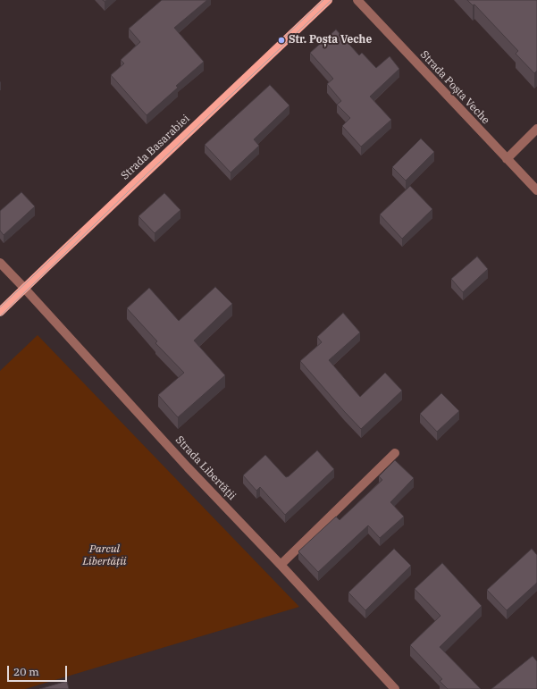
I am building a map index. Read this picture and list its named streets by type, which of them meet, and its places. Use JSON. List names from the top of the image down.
{
  "streets": {
    "main road": ["Strada Basarabiei"],
    "street": ["Strada Poșta Veche", "Strada Libertății"]
  },
  "crossings": [
    ["Strada Basarabiei", "Strada Libertății"]
  ],
  "parks": ["Parcul Libertății"],
  "places": ["Str. Poșta Veche"],
  "scale_bar": "20 m"
}
